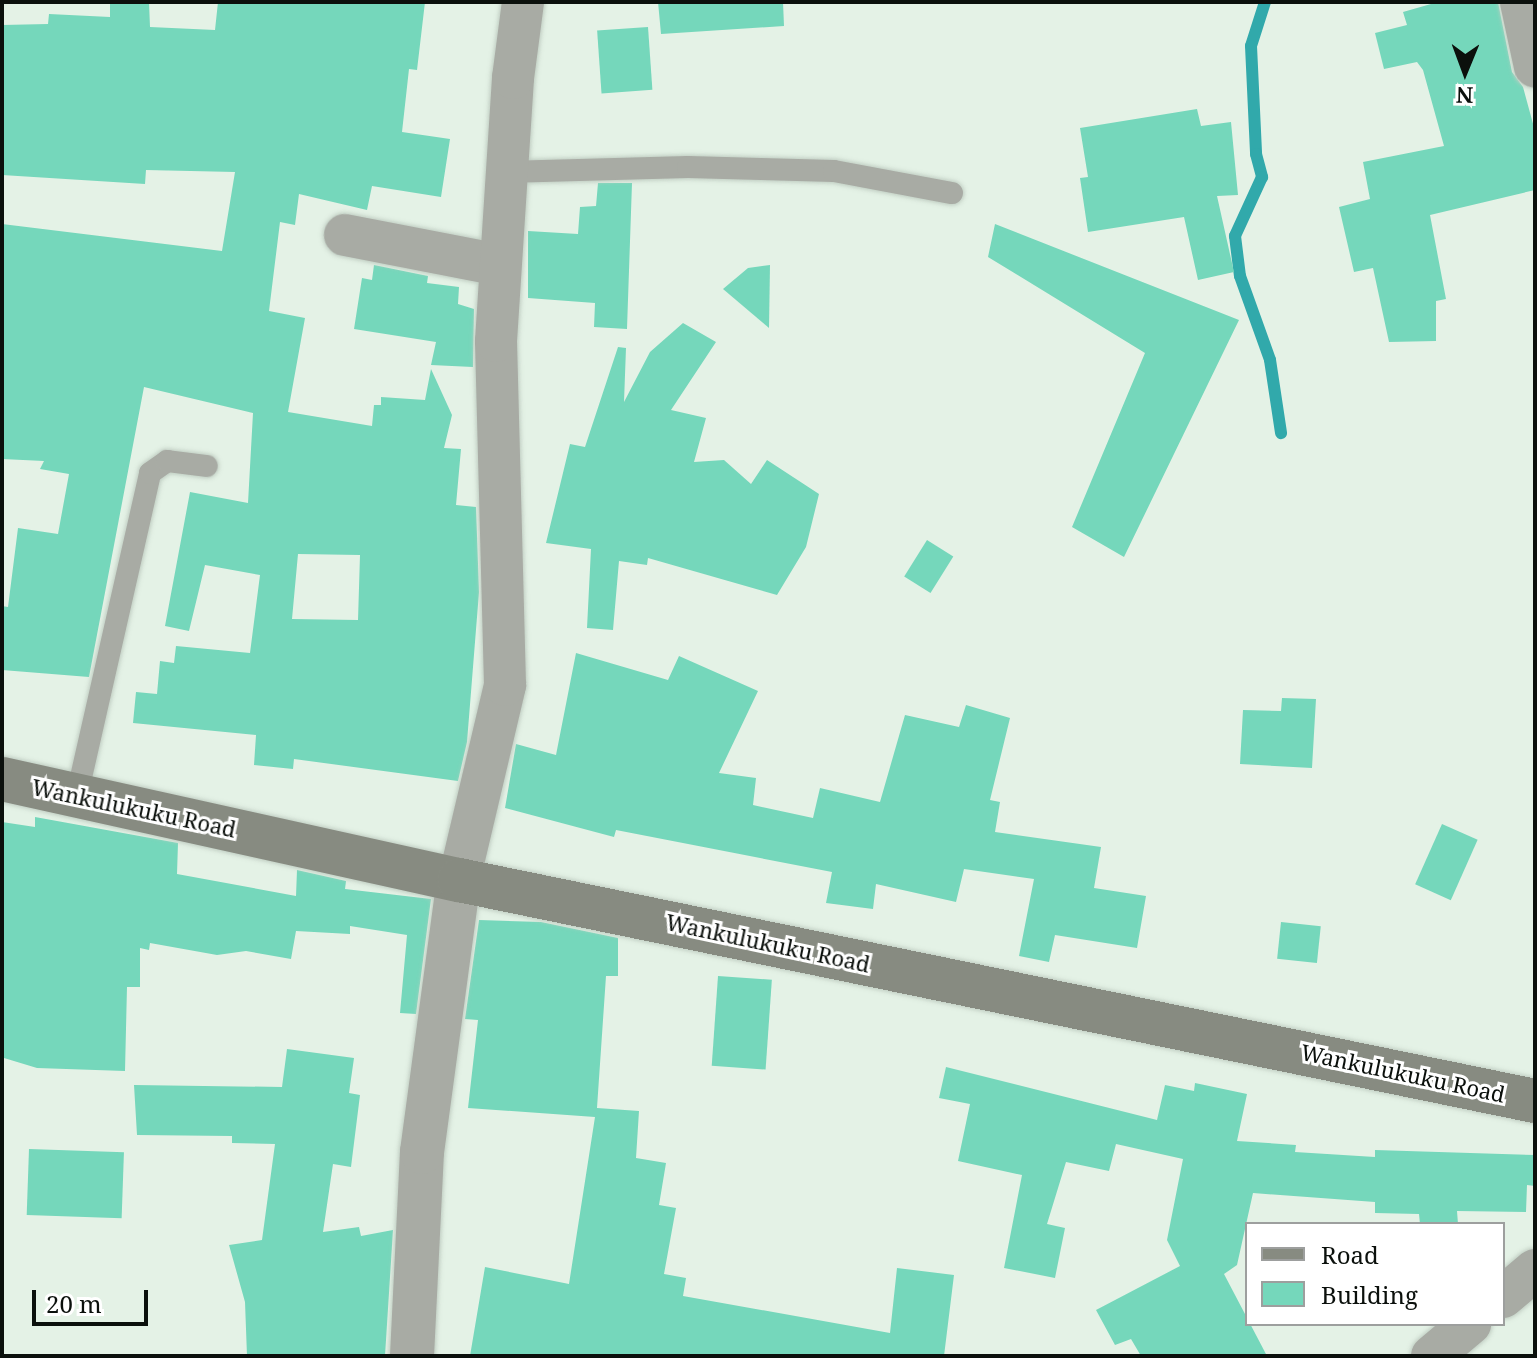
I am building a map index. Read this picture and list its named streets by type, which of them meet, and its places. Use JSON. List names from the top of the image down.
{
  "streets": {
    "main road": ["Wankulukuku Road"]
  },
  "legend": ["Road", "Building"],
  "scale_bar": "20 m",
  "north": "bottom"
}
